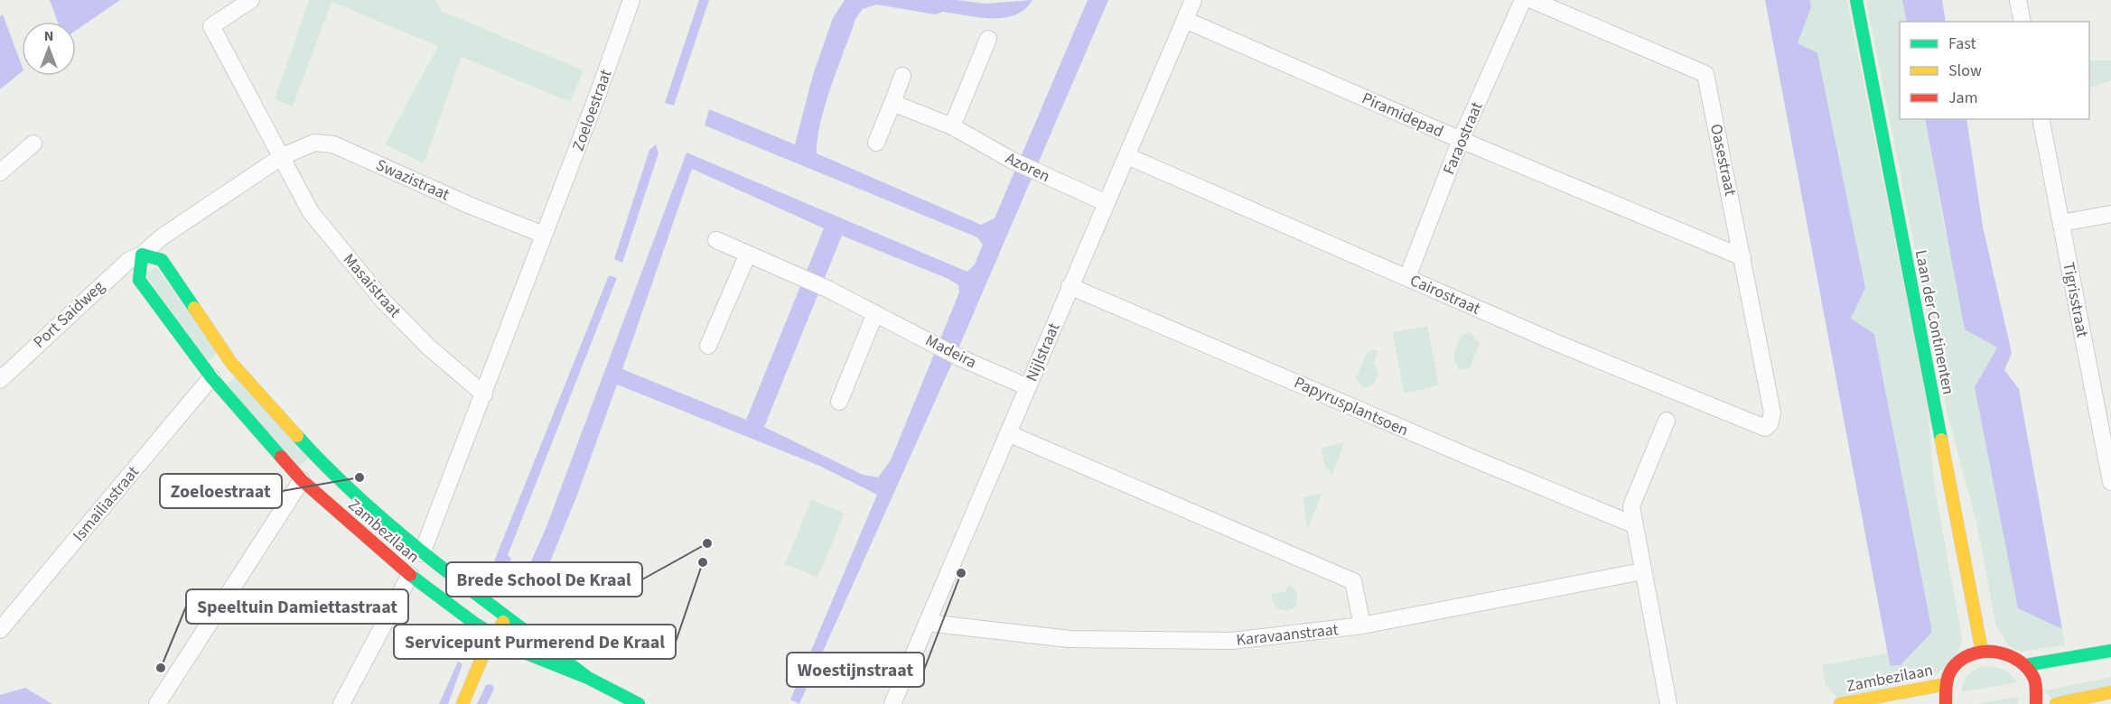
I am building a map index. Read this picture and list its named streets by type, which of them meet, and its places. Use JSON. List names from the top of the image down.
{
  "streets": {
    "street": [
      "Zoeloestraat",
      "Piramidepad",
      "Faraostraat",
      "Oasestraat",
      "Azoren",
      "Swazistraat",
      "Masaistraat",
      "Cairostraat",
      "Tigrisstraat",
      "Port Saidweg",
      "Laan der Continenten",
      "Madeira",
      "Nijlstraat",
      "Papyrusplantsoen",
      "Ismailiastraat",
      "Zambezilaan",
      "Karavaanstraat"
    ]
  },
  "crossings": [
    ["Zoeloestraat", "Swazistraat"],
    ["Zoeloestraat", "Masaistraat"],
    ["Zoeloestraat", "Zambezilaan"],
    ["Piramidepad", "Faraostraat"],
    ["Piramidepad", "Oasestraat"],
    ["Piramidepad", "Nijlstraat"],
    ["Faraostraat", "Cairostraat"],
    ["Oasestraat", "Cairostraat"],
    ["Azoren", "Nijlstraat"],
    ["Swazistraat", "Masaistraat"],
    ["Cairostraat", "Nijlstraat"],
    ["Port Saidweg", "Zambezilaan"],
    ["Madeira", "Nijlstraat"],
    ["Nijlstraat", "Papyrusplantsoen"],
    ["Nijlstraat", "Karavaanstraat"],
    ["Ismailiastraat", "Zambezilaan"]
  ],
  "places": [
    "Zoeloestraat",
    "Brede School De Kraal",
    "Servicepunt Purmerend De Kraal",
    "Woestijnstraat",
    "Speeltuin Damiettastraat"
  ],
  "legend": ["Fast", "Slow", "Jam"],
  "north": "top"
}
